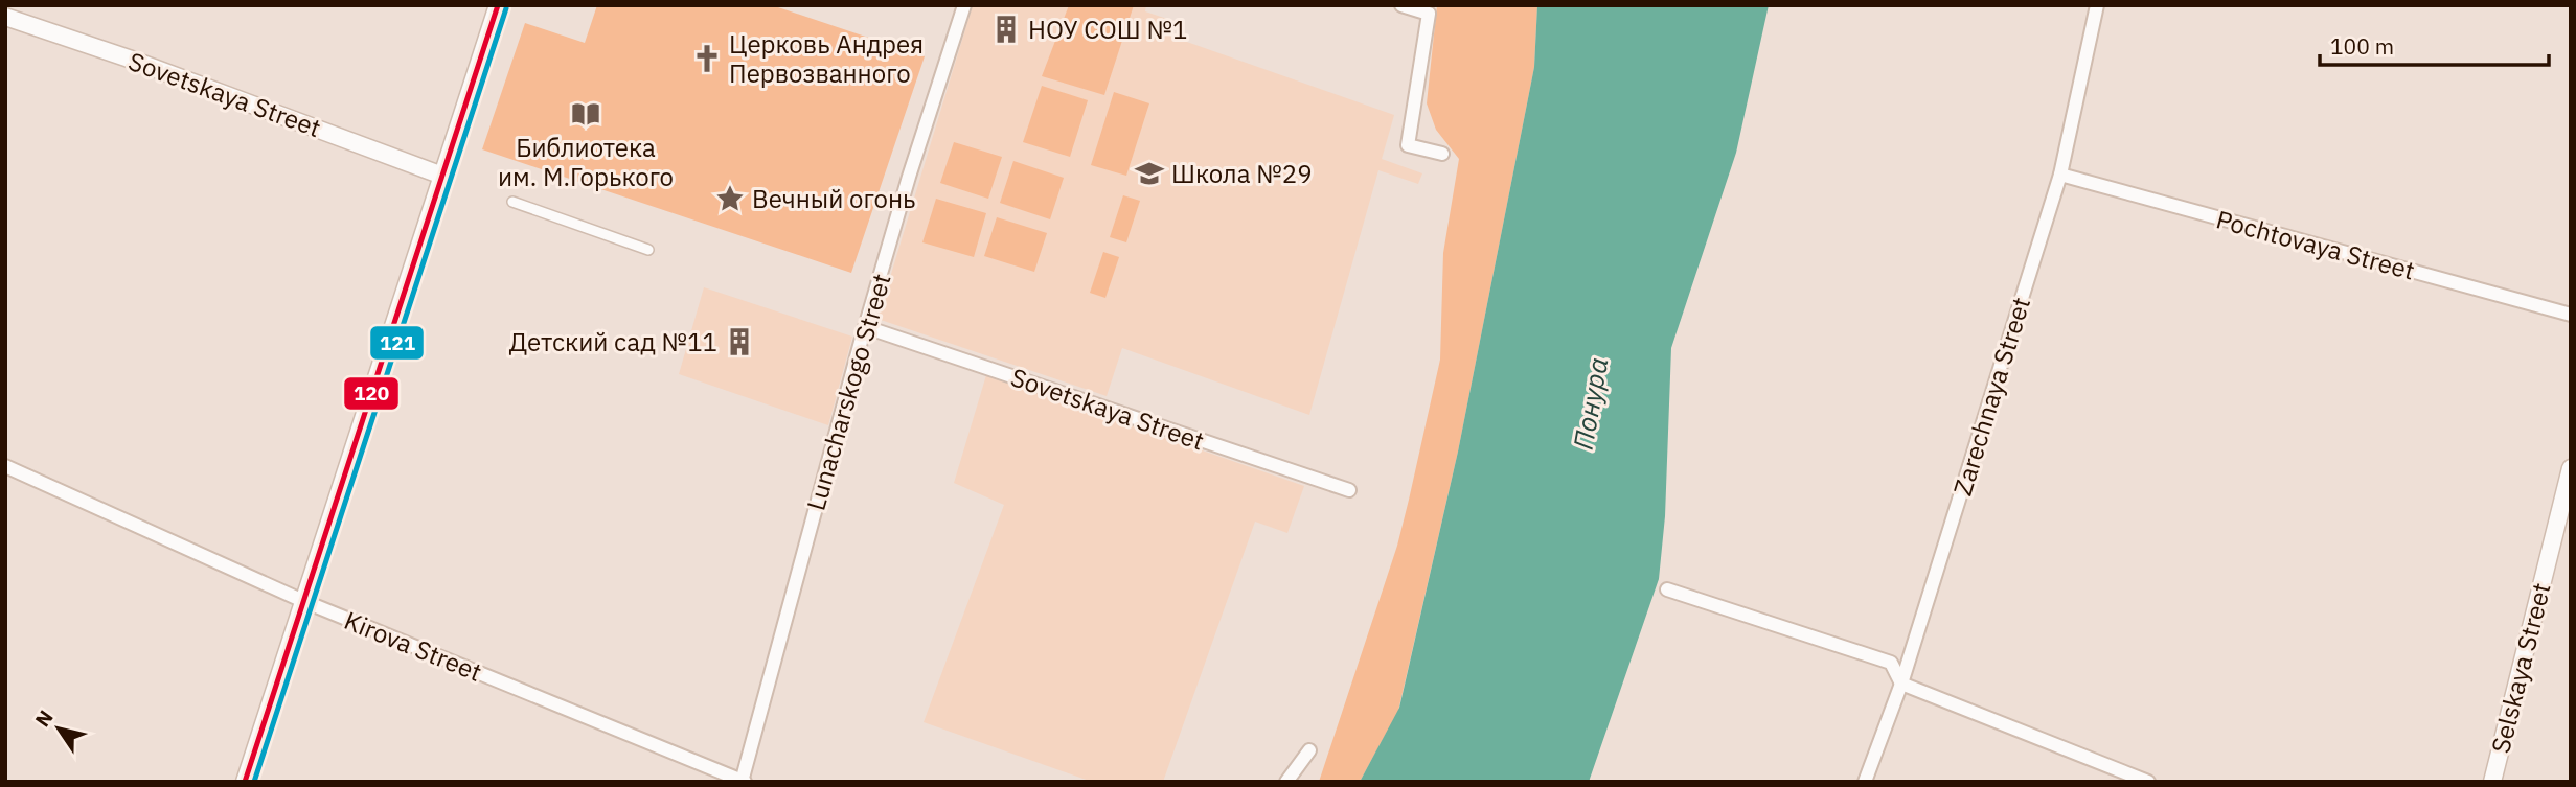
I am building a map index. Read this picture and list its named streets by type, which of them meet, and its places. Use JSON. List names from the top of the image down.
{
  "streets": {
    "street": [
      "Sovetskaya Street",
      "Pochtovaya Street",
      "Lunacharskogo Street",
      "Zarechnaya Street",
      "Kirova Street",
      "Selskaya Street"
    ]
  },
  "crossings": [
    ["Sovetskaya Street", "Lunacharskogo Street"],
    ["Pochtovaya Street", "Zarechnaya Street"],
    ["Lunacharskogo Street", "Kirova Street"]
  ],
  "water": ["Понура"],
  "places": {
    "building": ["НОУ СОШ №1", "Детский сад №11"],
    "church": ["Церковь Андрея Первозванного"],
    "library": ["Библиотека им. М.Горького"],
    "school or university": ["Школа №29"],
    "place": ["Вечный огонь"]
  },
  "lines": ["transit line 120", "transit line 121"],
  "scale_bar": "100 m",
  "north": "top left"
}
